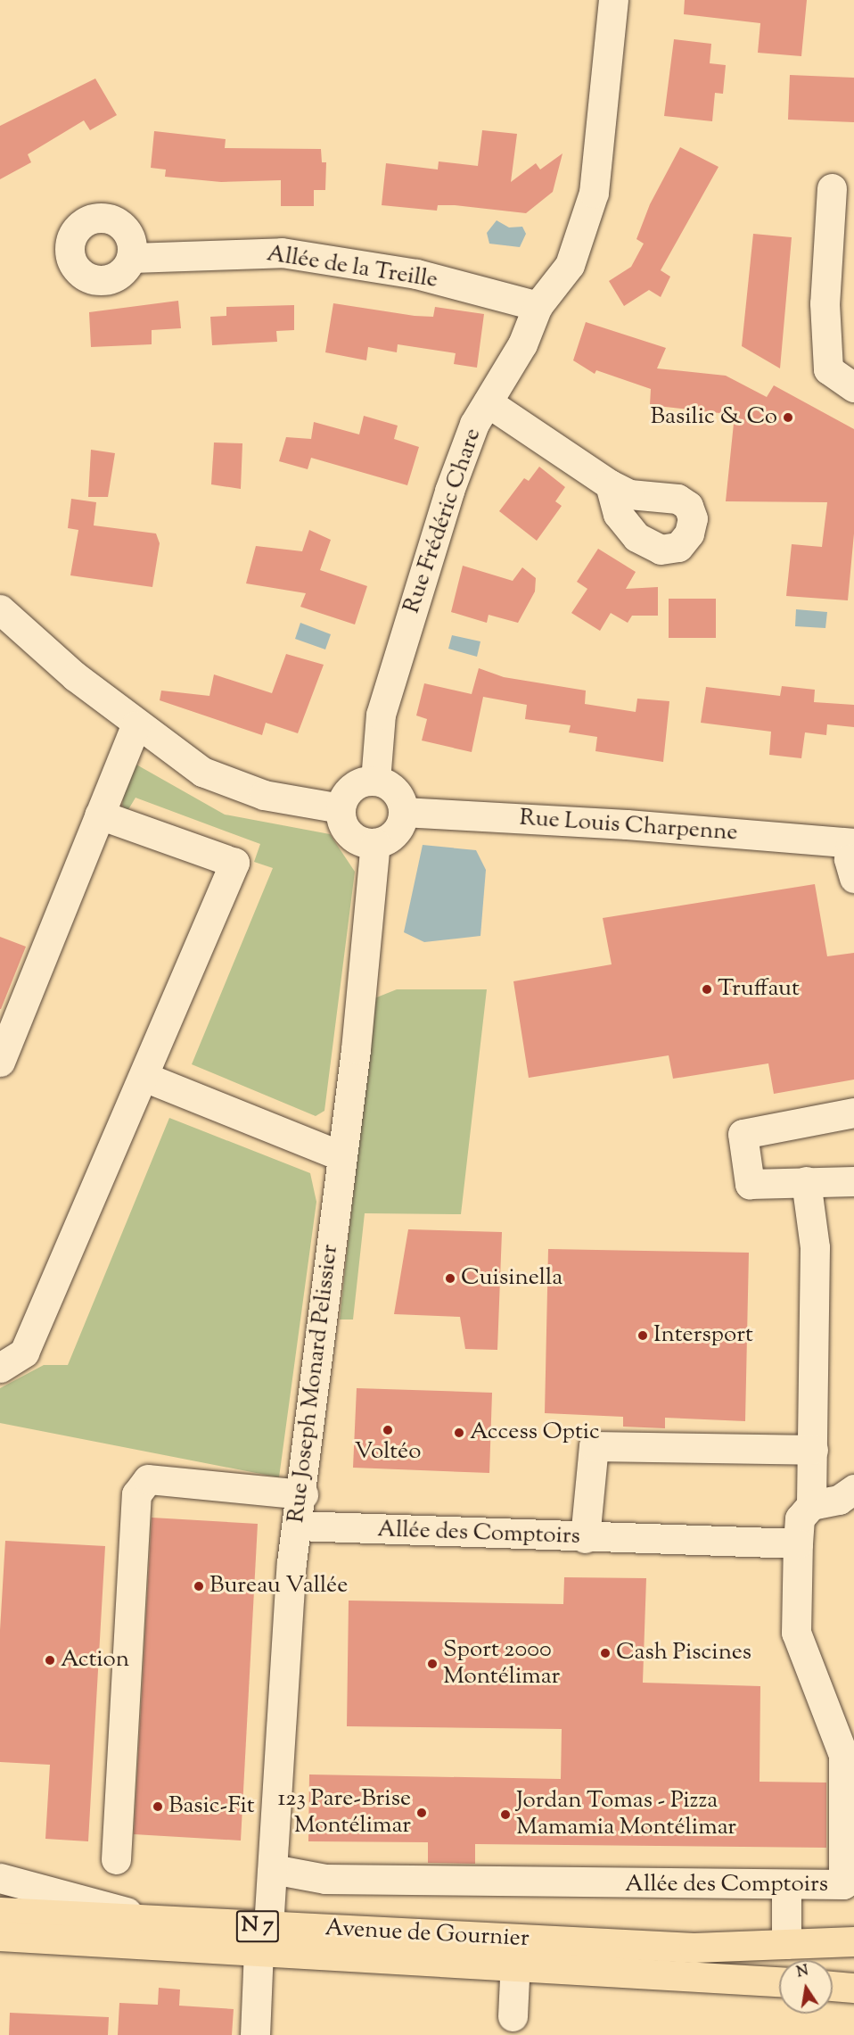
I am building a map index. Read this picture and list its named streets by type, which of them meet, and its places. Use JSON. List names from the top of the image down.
{
  "streets": {
    "main road": ["N 7", "Avenue de Gournier"],
    "street": [
      "Allée de la Treille",
      "Rue Frédéric Chare",
      "Rue Louis Charpenne",
      "Rue Joseph Monard Pelissier",
      "Allée des Comptoirs"
    ]
  },
  "crossings": [
    ["Allée de la Treille", "Rue Frédéric Chare"],
    ["Rue Frédéric Chare", "Rue Louis Charpenne"],
    ["Rue Frédéric Chare", "Rue Joseph Monard Pelissier"],
    ["Rue Louis Charpenne", "Rue Joseph Monard Pelissier"],
    ["Rue Joseph Monard Pelissier", "Allée des Comptoirs"],
    ["Rue Joseph Monard Pelissier", "Avenue de Gournier"]
  ],
  "places": [
    "Basilic & Co",
    "Truffaut",
    "Cuisinella",
    "Intersport",
    "Voltéo",
    "Access Optic",
    "Bureau Vallée",
    "Cash Piscines",
    "Action",
    "Sport 2000 Montélimar",
    "Basic-Fit",
    "123 Pare-Brise Montélimar",
    "Jordan Tomas - Pizza Mamamia Montélimar"
  ],
  "north": "top"
}
